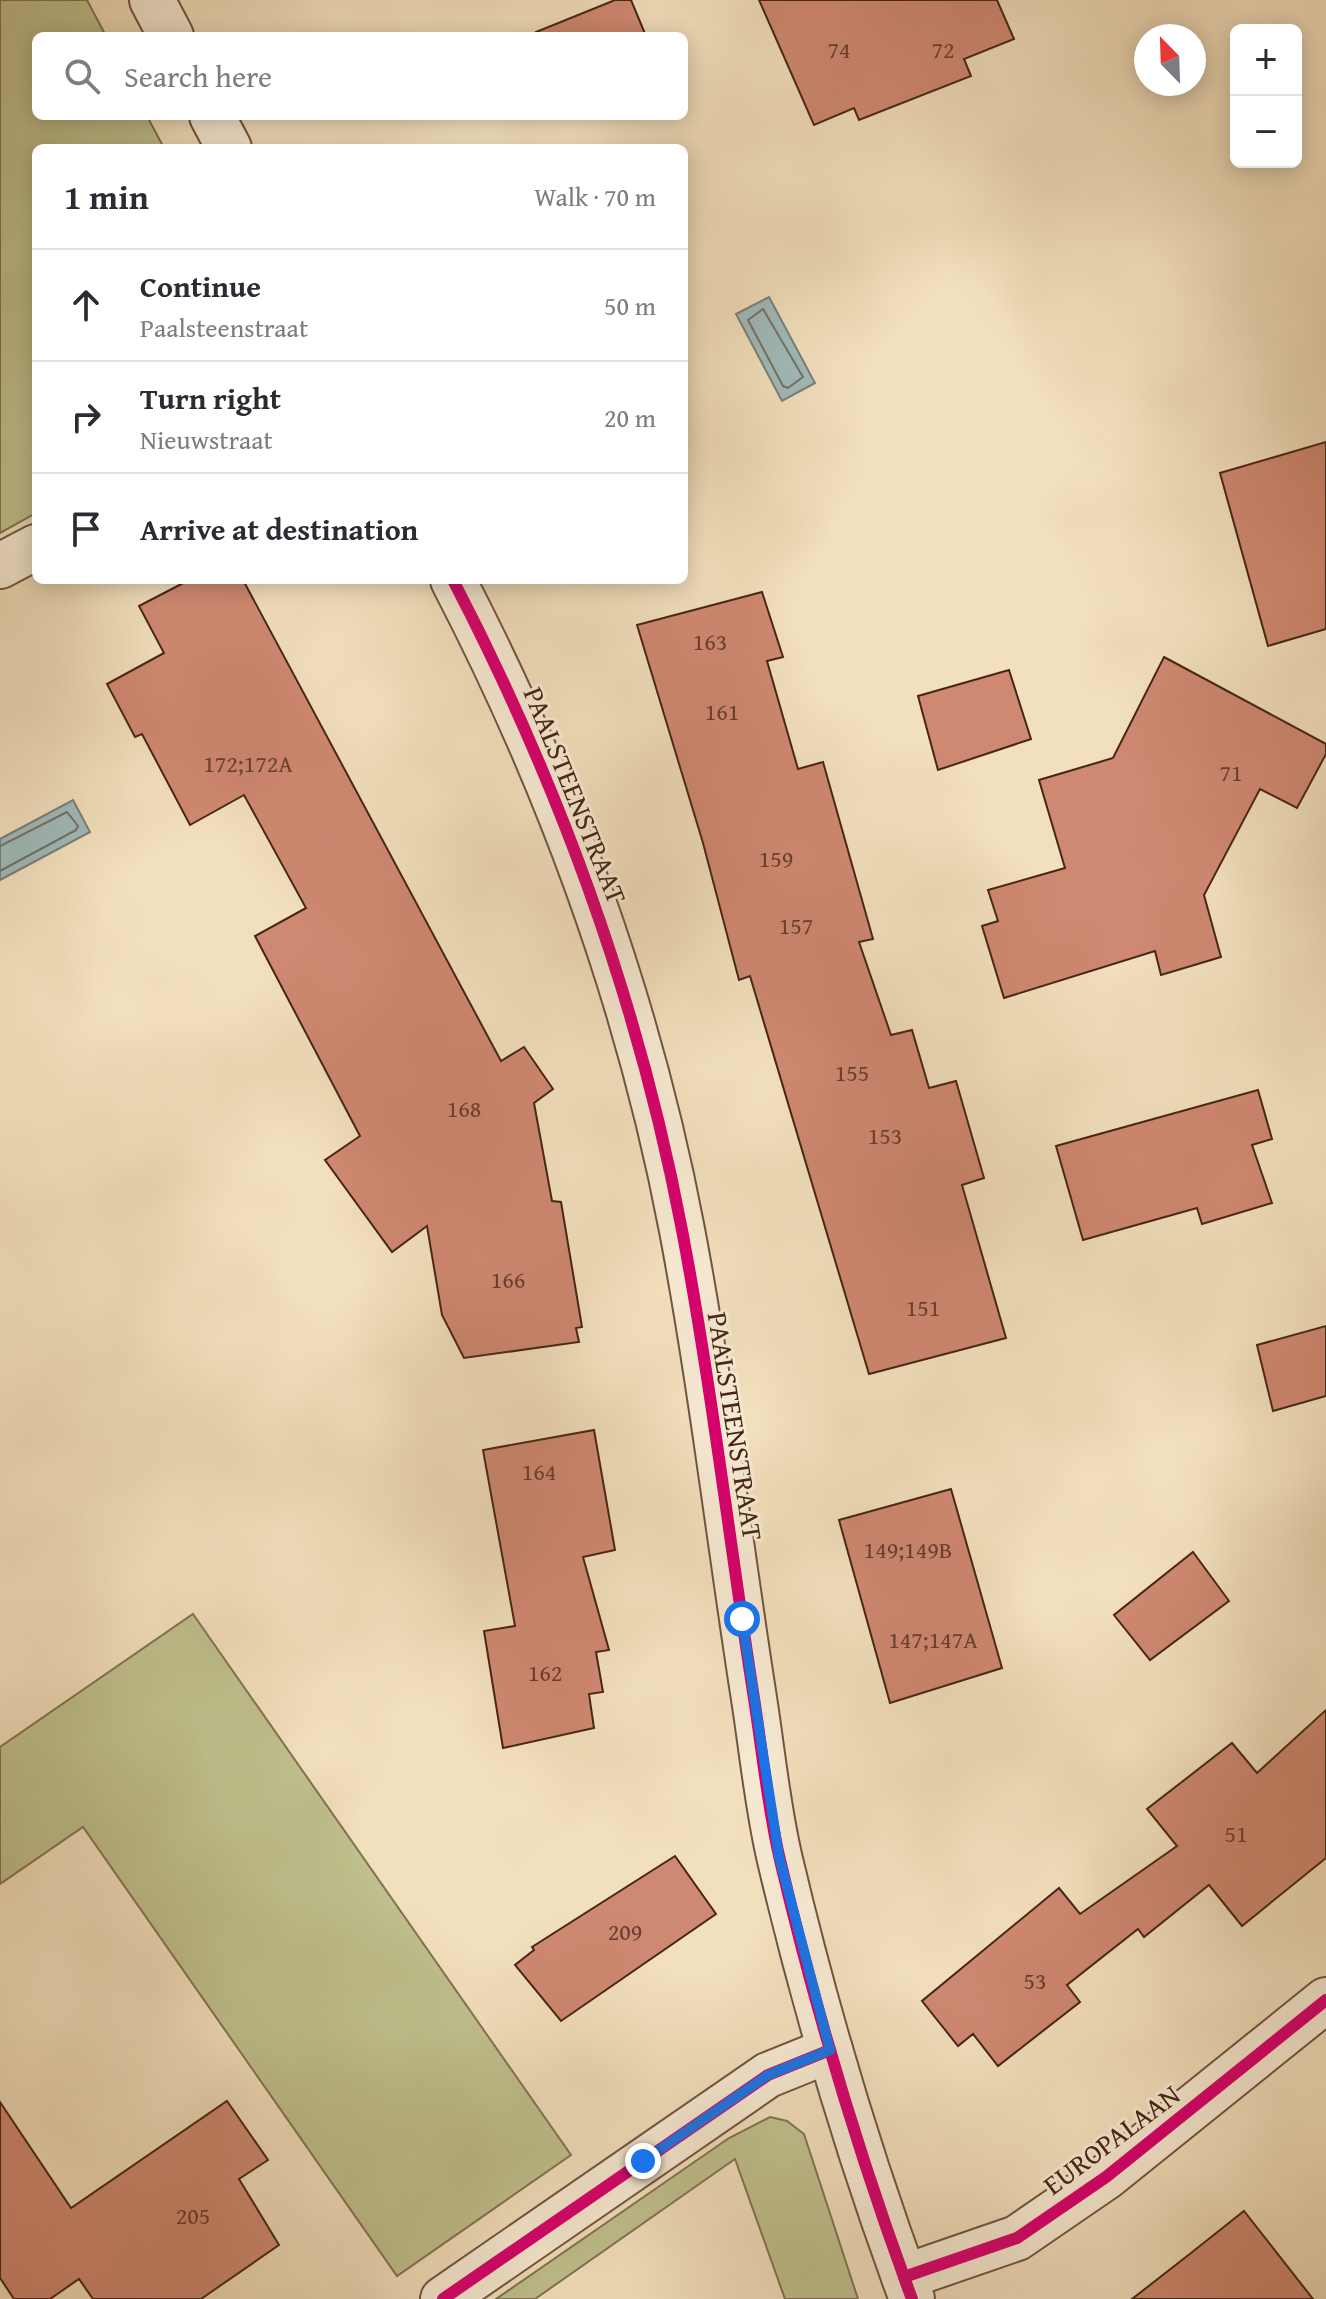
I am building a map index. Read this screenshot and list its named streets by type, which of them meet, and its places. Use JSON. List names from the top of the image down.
{
  "streets": {
    "street": ["PAALSTEENSTRAAT", "EUROPALAAN"]
  },
  "crossings": [
    ["PAALSTEENSTRAAT", "EUROPALAAN"]
  ],
  "house_numbers": [
    "74",
    "72",
    "163",
    "161",
    "172;172A",
    "71",
    "159",
    "157",
    "155",
    "168",
    "153",
    "166",
    "151",
    "164",
    "149;149B",
    "147;147A",
    "162",
    "51",
    "209",
    "53",
    "205"
  ],
  "north": "top left",
  "page": {
    "map_buttons": ["+", "−"],
    "search": "Search here",
    "heading": ["1 min", "Walk · 70 m"],
    "list": [
      ["Continue", "Paalsteenstraat", "50 m"],
      ["Turn right", "Nieuwstraat", "20 m"],
      "Arrive at destination"
    ]
  }
}
